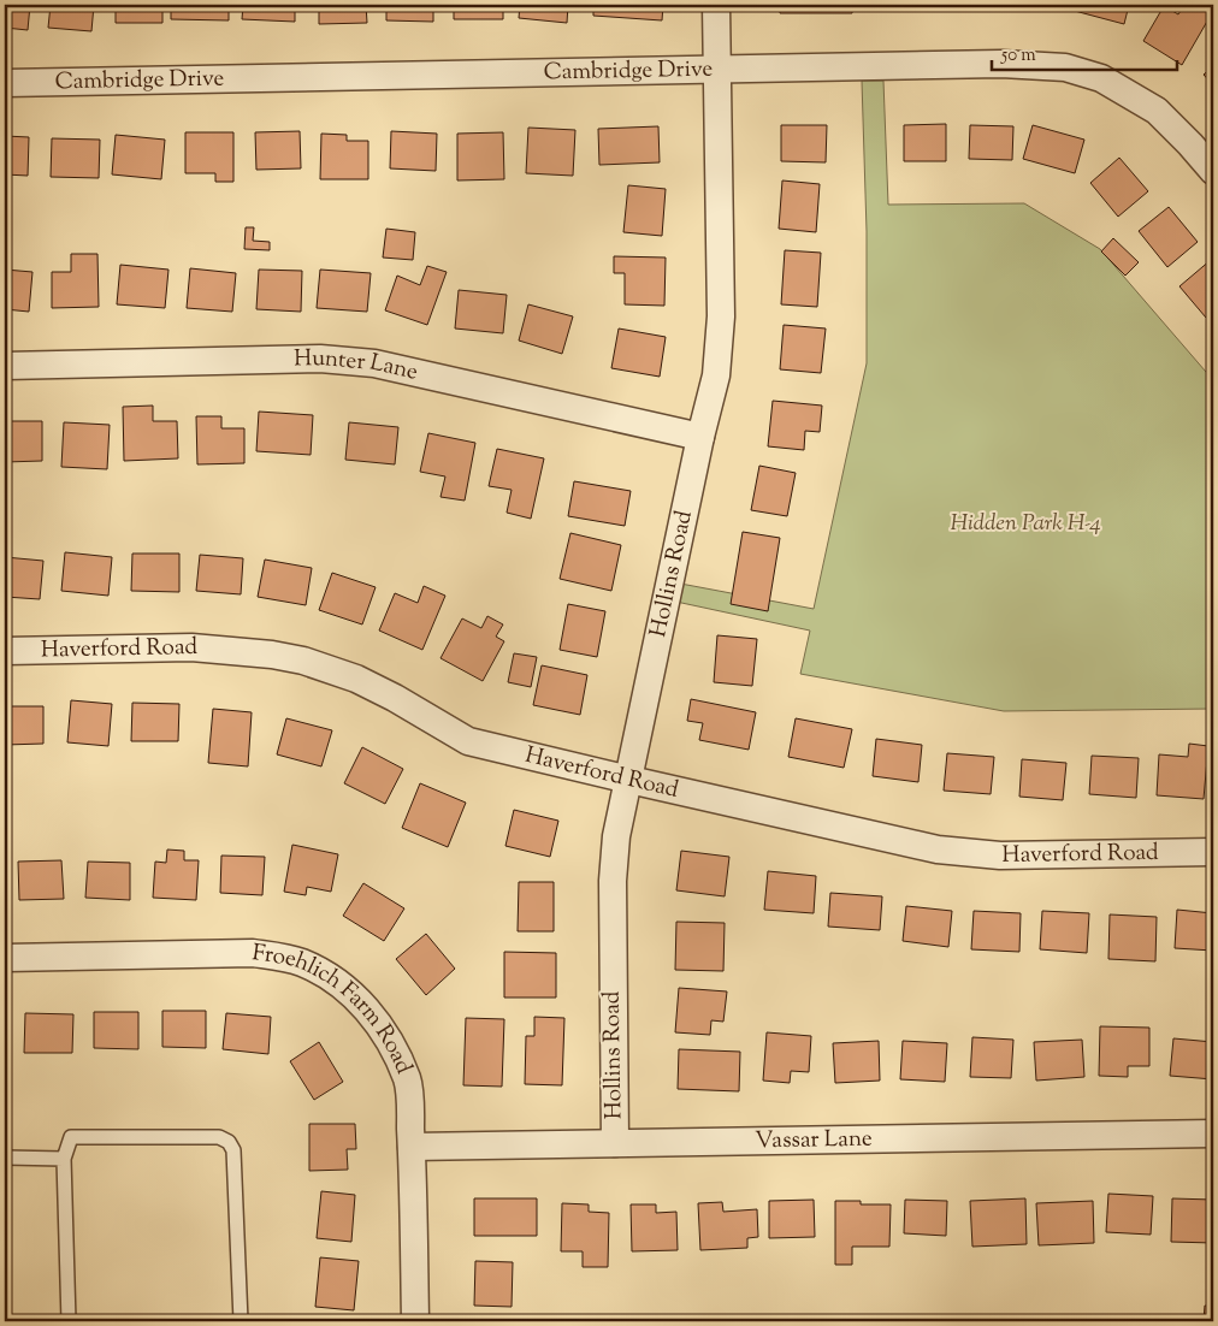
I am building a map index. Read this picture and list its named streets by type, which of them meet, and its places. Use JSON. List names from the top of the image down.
{
  "streets": {
    "street": [
      "Cambridge Drive",
      "Hunter Lane",
      "Hollins Road",
      "Haverford Road",
      "Froehlich Farm Road",
      "Vassar Lane"
    ]
  },
  "crossings": [
    ["Cambridge Drive", "Hollins Road"],
    ["Hunter Lane", "Hollins Road"],
    ["Hollins Road", "Haverford Road"],
    ["Hollins Road", "Vassar Lane"],
    ["Froehlich Farm Road", "Vassar Lane"]
  ],
  "parks": ["Hidden Park H-4"],
  "scale_bar": "50 m"
}
